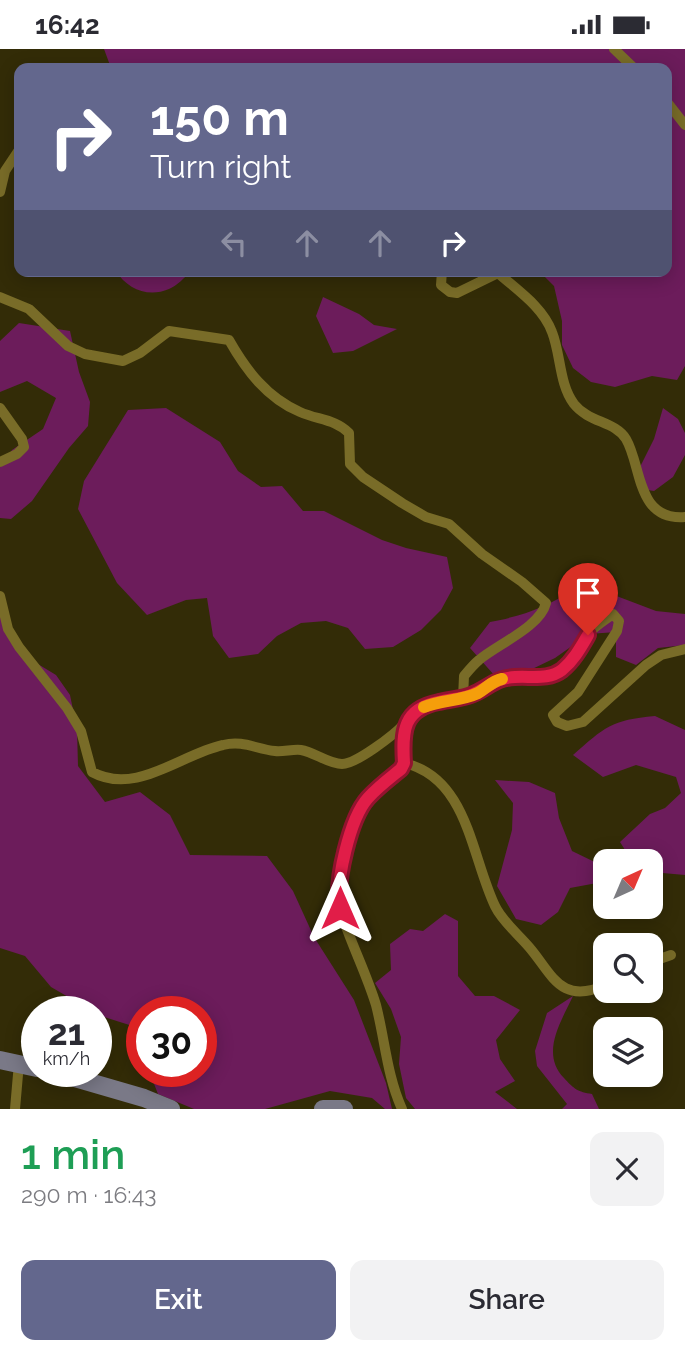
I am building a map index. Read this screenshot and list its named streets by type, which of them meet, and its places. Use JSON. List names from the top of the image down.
{
  "north": "top right",
  "page": {
    "status": "16:42",
    "turn": ["150 m", "Turn right"],
    "speed": "21 km/h",
    "limit": "30",
    "heading": ["1 min", "290 m · 16:43"],
    "buttons": ["Exit", "Share"]
  }
}
